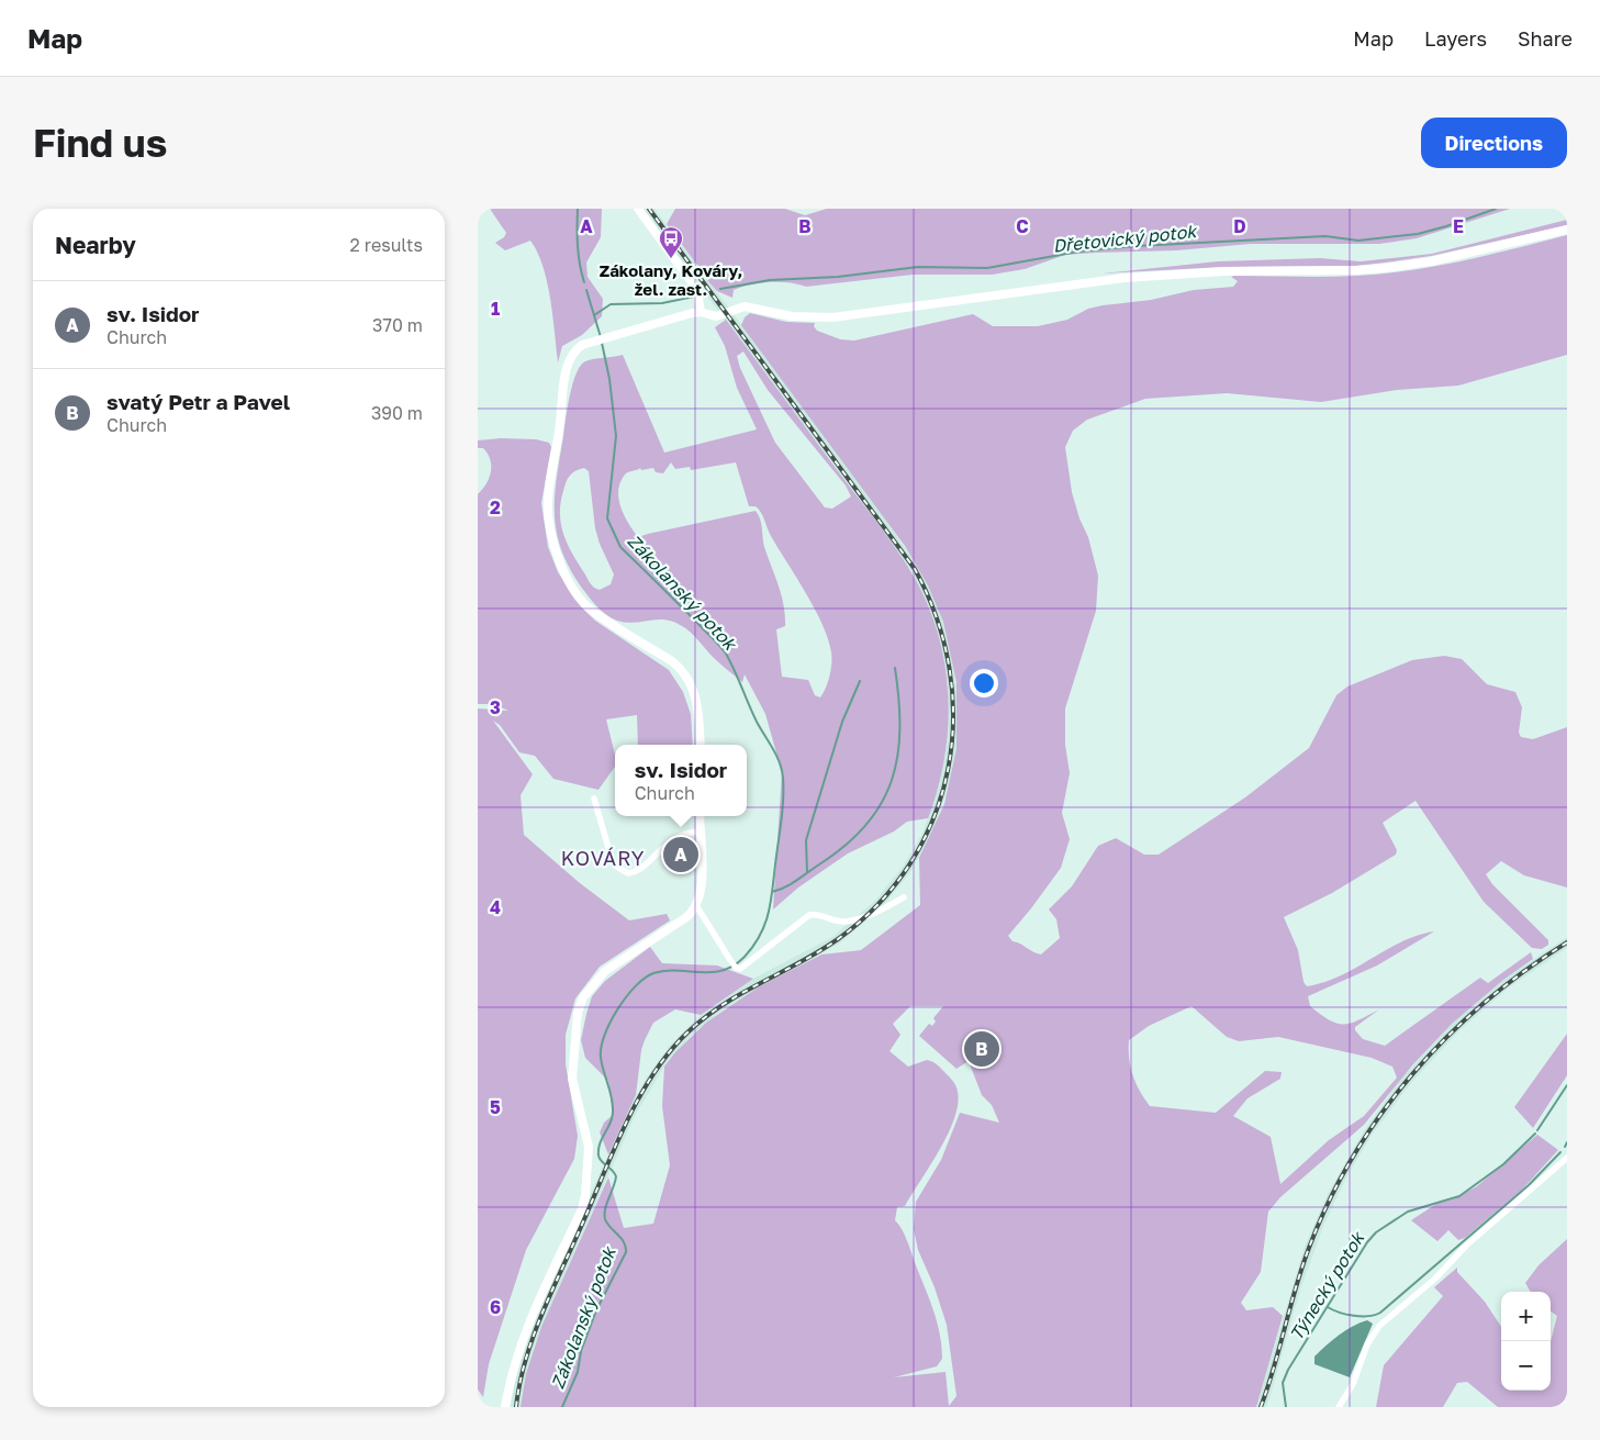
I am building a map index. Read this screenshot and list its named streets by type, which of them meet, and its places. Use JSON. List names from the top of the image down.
{
  "districts": ["KOVÁRY"],
  "water": ["Dřetovický potok", "Zákolanský potok", "Týnecký potok"],
  "places": {
    "bus stop": ["Zákolany, Kováry, žel. zast."]
  },
  "page": {
    "header": "Map",
    "nav": ["Map", "Layers", "Share"],
    "buttons": "Directions",
    "title": "Find us",
    "heading": ["Nearby", "2 results"],
    "list": [
      {
        "mark": "A",
        "name": "sv. Isidor",
        "note": "Church",
        "value": "370 m"
      },
      {
        "mark": "B",
        "name": "svatý Petr a Pavel",
        "note": "Church",
        "value": "390 m"
      }
    ],
    "popup": ["sv. Isidor", "Church"],
    "pins": ["A", "B"],
    "map_buttons": ["+", "−"]
  },
  "grid": {
    "columns": [
      "A",
      "B",
      "C",
      "D",
      "E"
    ],
    "rows": [
      "1",
      "2",
      "3",
      "4",
      "5",
      "6"
    ]
  }
}
